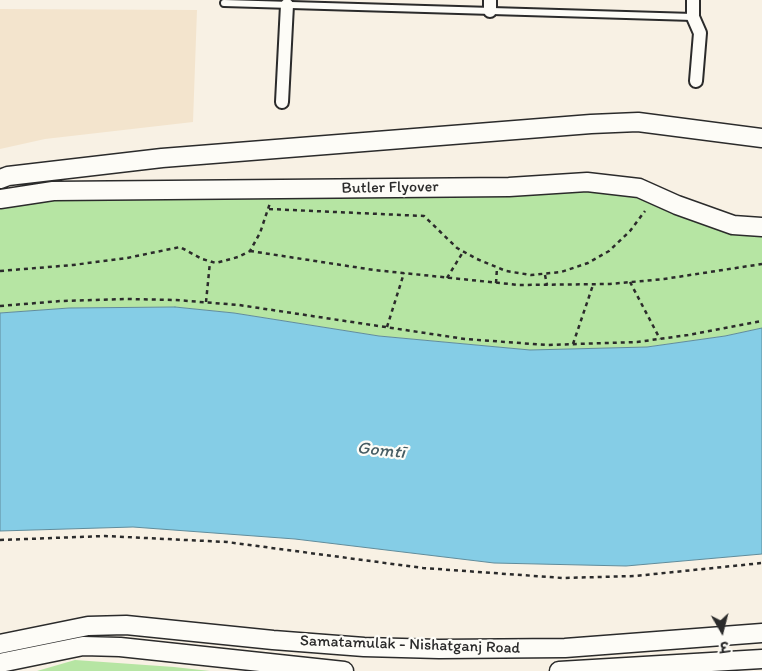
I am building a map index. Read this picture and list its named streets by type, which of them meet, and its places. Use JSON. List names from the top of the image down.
{
  "streets": {
    "main road": ["Butler Flyover", "Samatamulak - Nishatganj Road"]
  },
  "water": ["Gomtī"],
  "north": "bottom"
}
